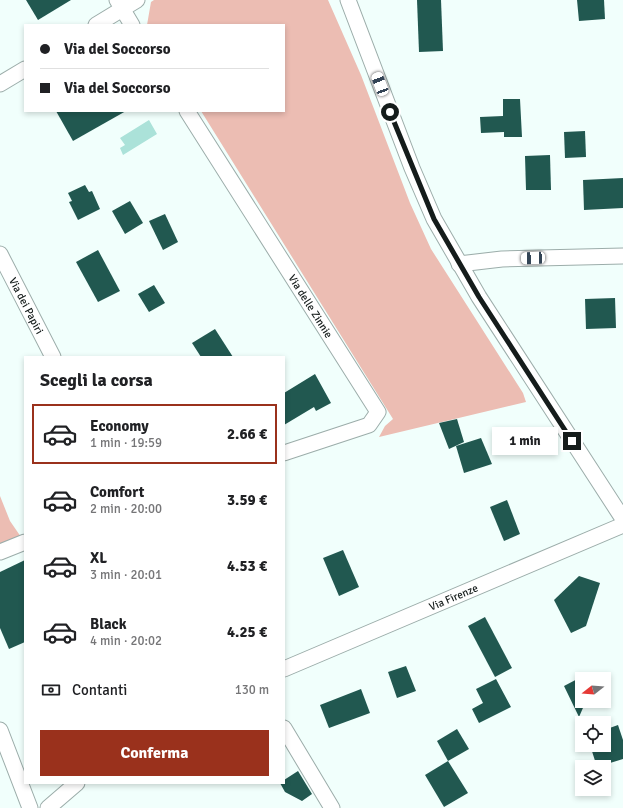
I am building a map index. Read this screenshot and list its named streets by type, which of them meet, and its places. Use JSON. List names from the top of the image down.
{
  "streets": {
    "street": ["Via dei Papiri", "Via delle Zinnie", "Via Firenze"]
  },
  "north": "left",
  "page": {
    "banner": ["Via del Soccorso", "Via del Soccorso"],
    "heading": "Scegli la corsa",
    "list": [
      {
        "name": "Economy",
        "note": "1 min · 19:59",
        "value": "2.66 €"
      },
      {
        "name": "Comfort",
        "note": "2 min · 20:00",
        "value": "3.59 €"
      },
      {
        "name": "XL",
        "note": "3 min · 20:01",
        "value": "4.53 €"
      },
      {
        "name": "Black",
        "note": "4 min · 20:02",
        "value": "4.25 €"
      }
    ],
    "bubble": "1 min",
    "pay": ["Contanti", "130 m"],
    "buttons": "Conferma"
  }
}
